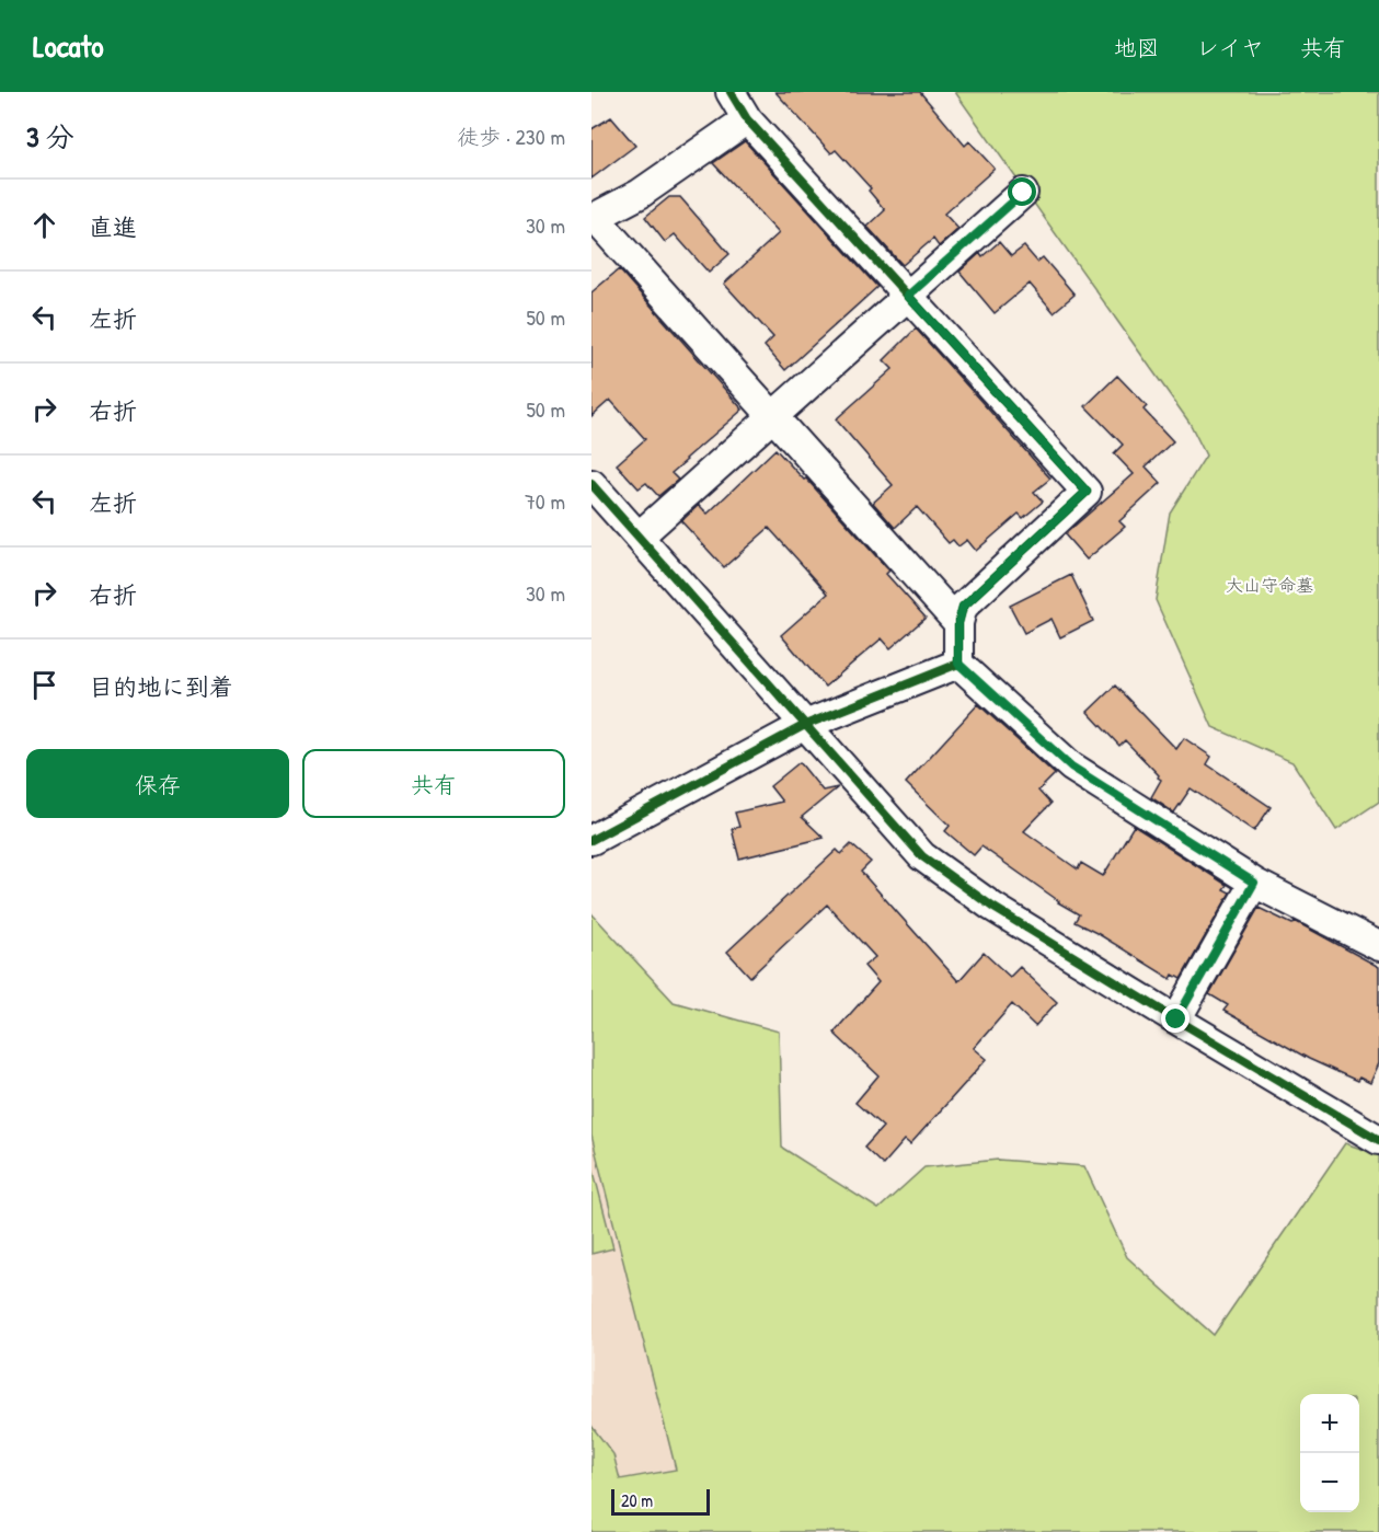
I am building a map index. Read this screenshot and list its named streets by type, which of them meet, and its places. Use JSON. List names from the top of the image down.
{
  "parks": ["大山守命墓"],
  "scale_bar": "20 m",
  "page": {
    "header": "Locato",
    "nav": ["地図", "レイヤ", "共有"],
    "heading": ["3 分", "徒歩 · 230 m"],
    "list": [
      ["直進", "30 m"],
      ["左折", "50 m"],
      ["右折", "50 m"],
      ["左折", "70 m"],
      ["右折", "30 m"],
      "目的地に到着"
    ],
    "buttons": ["保存", "共有"],
    "map_buttons": ["+", "−"],
    "scale": "20 m"
  }
}
